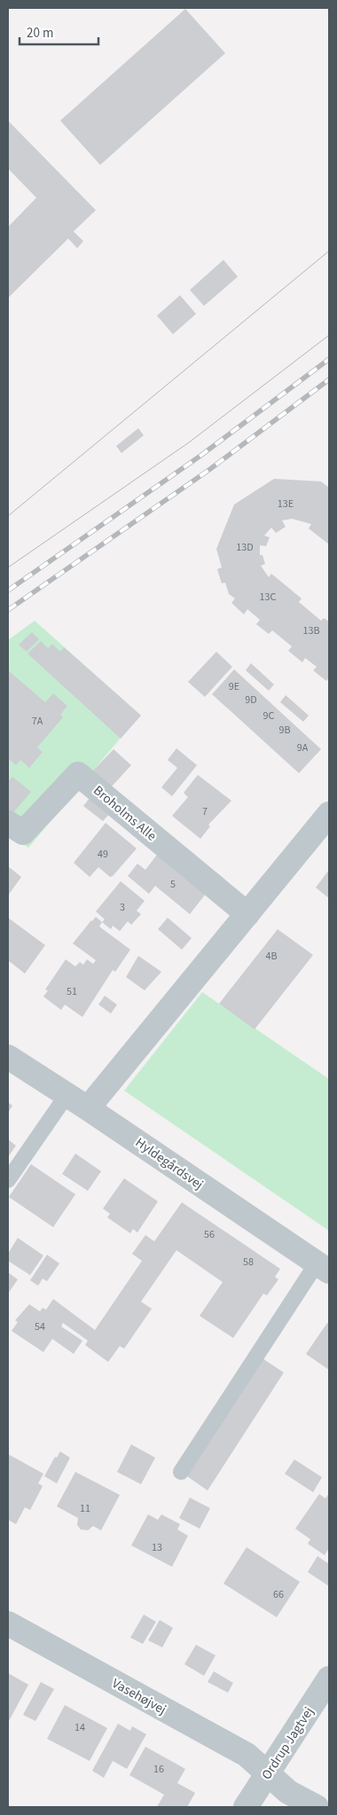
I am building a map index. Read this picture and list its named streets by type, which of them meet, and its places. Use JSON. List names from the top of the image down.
{
  "streets": {
    "street": [
      "Broholms Alle",
      "Hyldegårdsvej",
      "Vasehøjvej",
      "Ordrup Jagtvej"
    ]
  },
  "crossings": [
    ["Vasehøjvej", "Ordrup Jagtvej"]
  ],
  "house_numbers": [
    "13E",
    "13D",
    "13C",
    "13B",
    "9E",
    "9D",
    "9C",
    "7A",
    "9B",
    "9A",
    "7",
    "49",
    "5",
    "3",
    "4B",
    "51",
    "56",
    "58",
    "54",
    "11",
    "13",
    "66",
    "14",
    "16"
  ],
  "scale_bar": "20 m"
}
